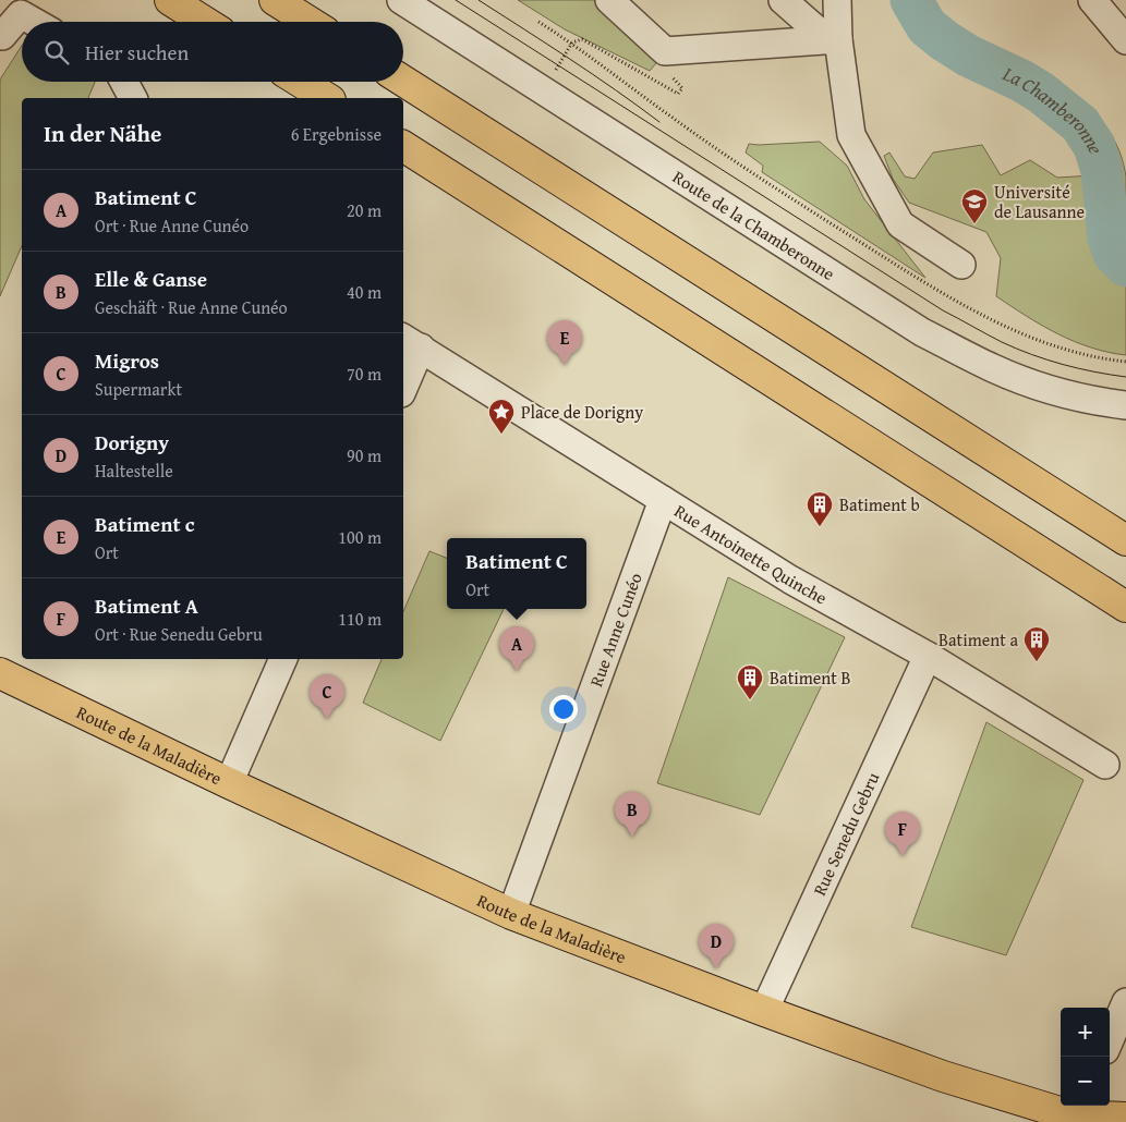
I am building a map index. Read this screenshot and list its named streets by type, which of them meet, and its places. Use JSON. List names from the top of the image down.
{
  "streets": {
    "main road": ["Route de la Maladière"],
    "street": [
      "Route de la Chamberonne",
      "Rue Antoinette Quinche",
      "Rue Anne Cunéo",
      "Rue Senedu Gebru"
    ]
  },
  "crossings": [
    ["Rue Antoinette Quinche", "Rue Anne Cunéo"],
    ["Rue Antoinette Quinche", "Rue Senedu Gebru"],
    ["Rue Anne Cunéo", "Route de la Maladière"],
    ["Route de la Maladière", "Rue Senedu Gebru"]
  ],
  "water": ["La Chamberonne"],
  "places": {
    "school or university": ["Université de Lausanne"],
    "place": ["Place de Dorigny"],
    "building": ["Batiment b", "Batiment a", "Batiment B"]
  },
  "page": {
    "search": "Hier suchen",
    "heading": ["In der Nähe", "6 Ergebnisse"],
    "list": [
      {
        "mark": "A",
        "name": "Batiment C",
        "note": "Ort · Rue Anne Cunéo",
        "value": "20 m"
      },
      {
        "mark": "B",
        "name": "Elle & Ganse",
        "note": "Geschäft · Rue Anne Cunéo",
        "value": "40 m"
      },
      {
        "mark": "C",
        "name": "Migros",
        "note": "Supermarkt",
        "value": "70 m"
      },
      {
        "mark": "D",
        "name": "Dorigny",
        "note": "Haltestelle",
        "value": "90 m"
      },
      {
        "mark": "E",
        "name": "Batiment c",
        "note": "Ort",
        "value": "100 m"
      },
      {
        "mark": "F",
        "name": "Batiment A",
        "note": "Ort · Rue Senedu Gebru",
        "value": "110 m"
      }
    ],
    "pins": [
      "E",
      "A",
      "C",
      "B",
      "F",
      "D"
    ],
    "popup": ["Batiment C", "Ort"],
    "map_buttons": ["+", "−"]
  }
}
